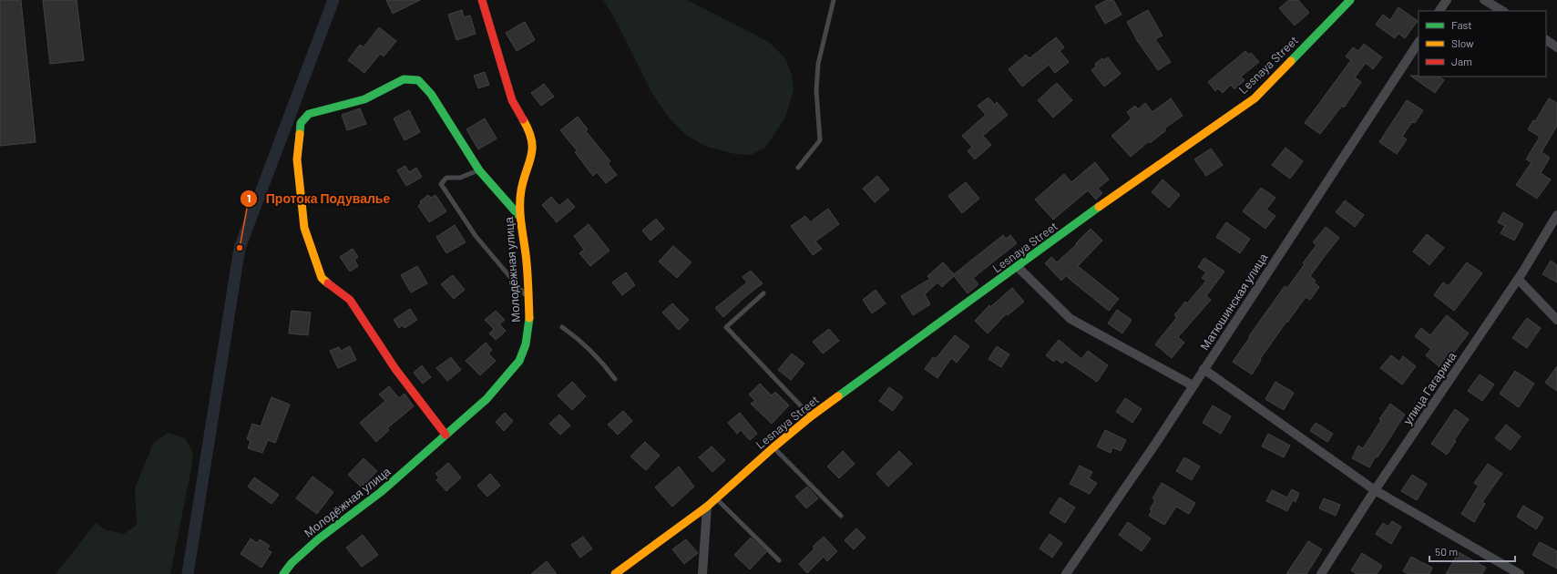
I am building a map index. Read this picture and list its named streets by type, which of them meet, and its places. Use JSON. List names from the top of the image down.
{
  "streets": {
    "street": [
      "Lesnaya Street",
      "Молодёжная улица",
      "Матюшинская улица",
      "улица Гагарина"
    ]
  },
  "places": ["Протока Подувалье"],
  "legend": ["Fast", "Slow", "Jam"],
  "scale_bar": "50 m"
}
